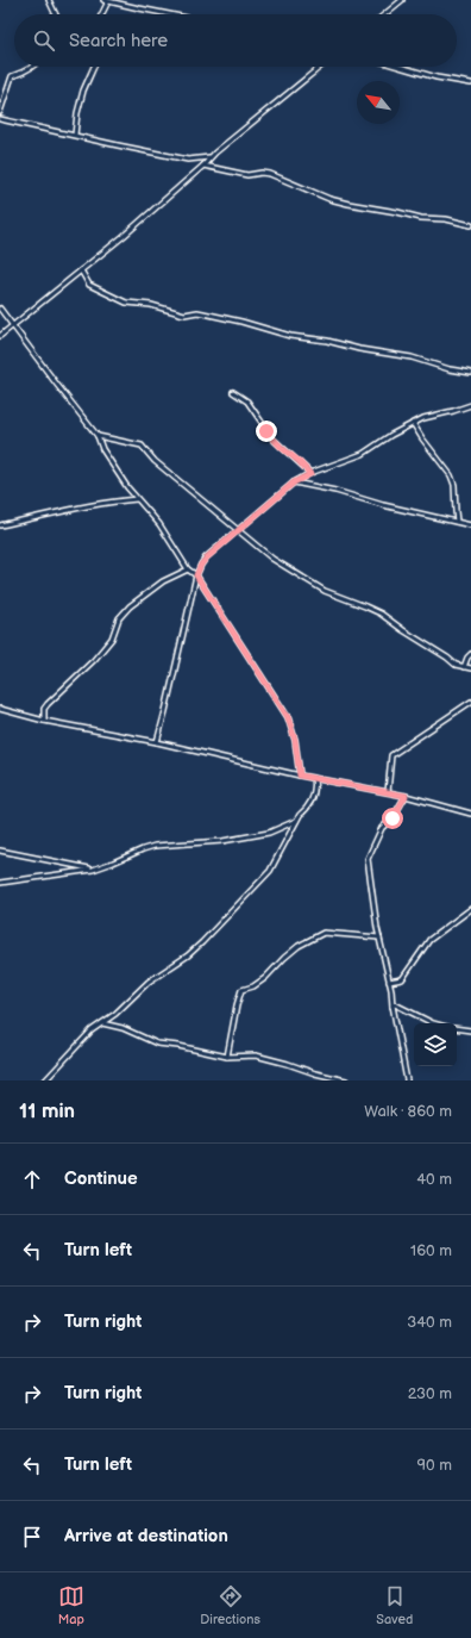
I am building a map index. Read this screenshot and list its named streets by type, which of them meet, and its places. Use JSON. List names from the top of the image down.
{
  "north": "top left",
  "page": {
    "search": "Search here",
    "heading": ["11 min", "Walk · 860 m"],
    "list": [
      ["Continue", "40 m"],
      ["Turn left", "160 m"],
      ["Turn right", "340 m"],
      ["Turn right", "230 m"],
      ["Turn left", "90 m"],
      "Arrive at destination"
    ],
    "nav": ["Map", "Directions", "Saved"]
  }
}
